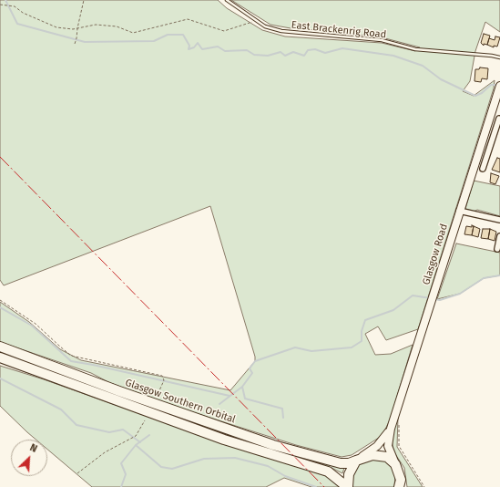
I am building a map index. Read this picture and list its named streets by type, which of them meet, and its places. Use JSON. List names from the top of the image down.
{
  "streets": {
    "highway": ["Glasgow Southern Orbital"],
    "main road": ["Glasgow Road"],
    "lane": ["East Brackenrig Road"]
  },
  "crossings": [
    ["Glasgow Road", "Glasgow Southern Orbital"]
  ],
  "north": "top right"
}
